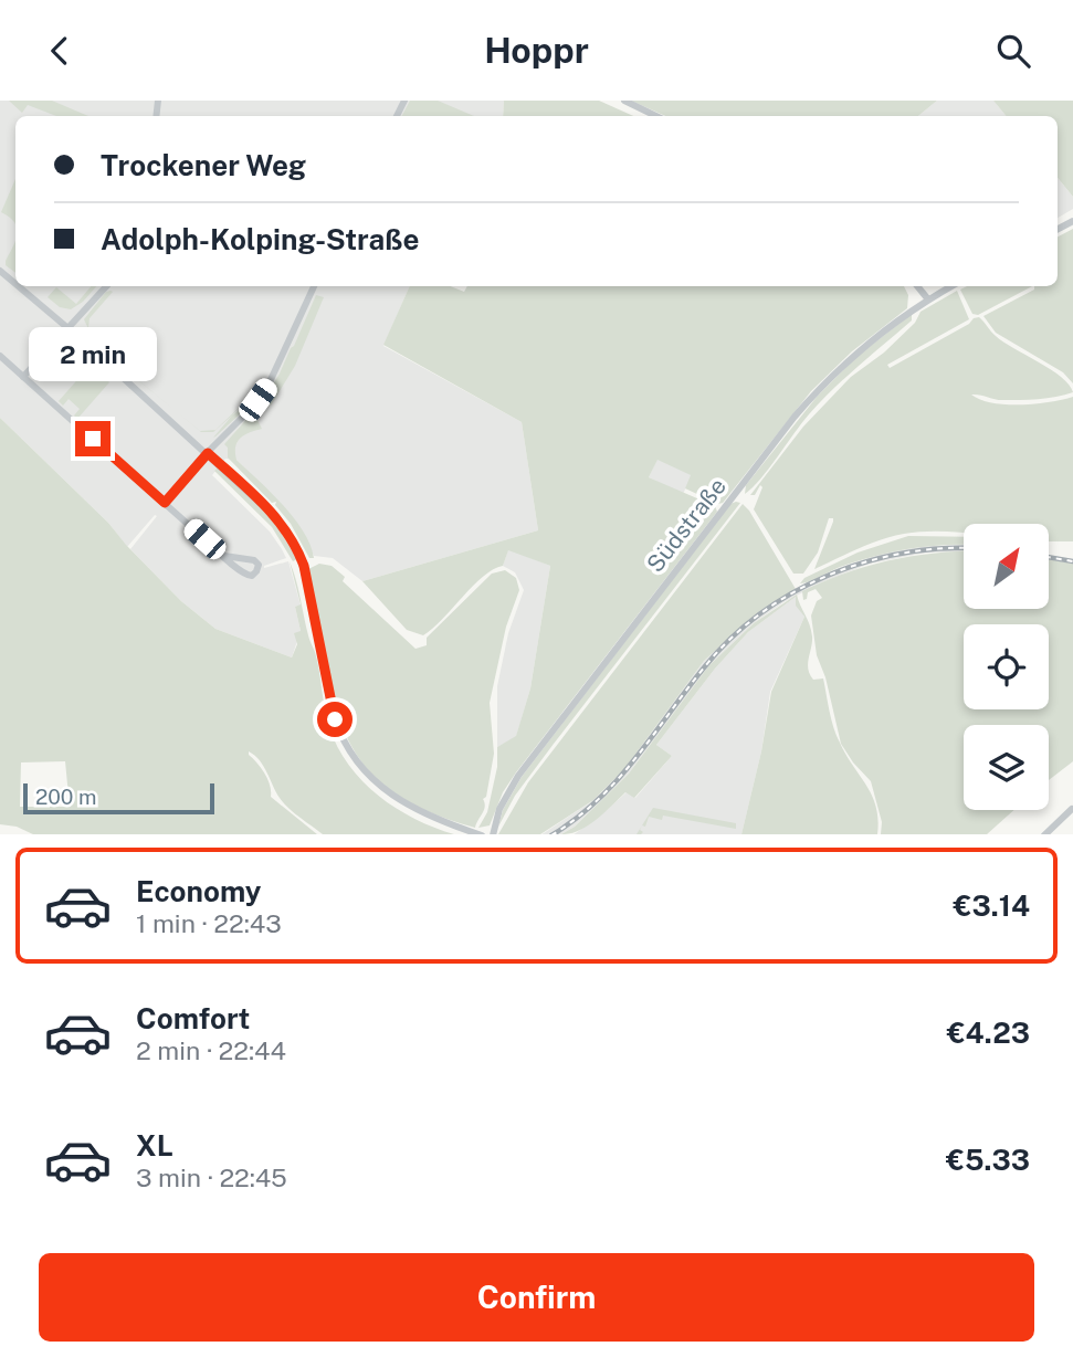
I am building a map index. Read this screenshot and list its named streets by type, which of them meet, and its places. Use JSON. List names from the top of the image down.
{
  "streets": {
    "street": ["Südstraße"]
  },
  "scale_bar": "200 m",
  "north": "top right",
  "page": {
    "header": "Hoppr",
    "banner": ["Trockener Weg", "Adolph-Kolping-Straße"],
    "bubble": "2 min",
    "scale": "200 m",
    "list": [
      {
        "name": "Economy",
        "note": "1 min · 22:43",
        "value": "€3.14"
      },
      {
        "name": "Comfort",
        "note": "2 min · 22:44",
        "value": "€4.23"
      },
      {
        "name": "XL",
        "note": "3 min · 22:45",
        "value": "€5.33"
      }
    ],
    "buttons": "Confirm"
  }
}
